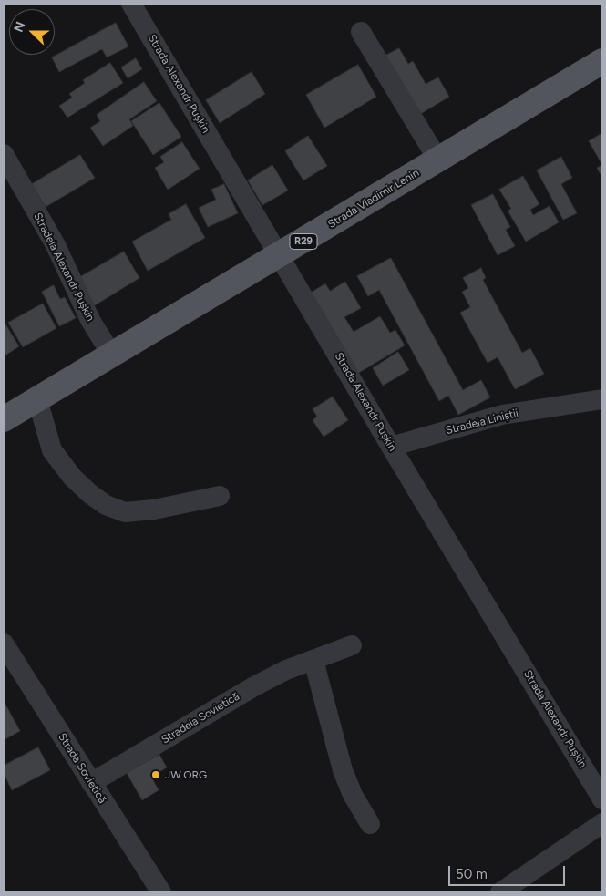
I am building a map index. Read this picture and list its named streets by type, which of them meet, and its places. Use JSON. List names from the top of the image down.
{
  "streets": {
    "main road": ["Strada Vladimir Lenin", "R29"],
    "street": [
      "Strada Alexandr Pușkin",
      "Stradela Alexandr Pușkin",
      "Stradela Liniștii",
      "Stradela Sovietică",
      "Strada Sovietică"
    ]
  },
  "crossings": [
    ["Strada Alexandr Pușkin", "Strada Vladimir Lenin"],
    ["Strada Alexandr Pușkin", "Stradela Liniștii"],
    ["Strada Vladimir Lenin", "Stradela Alexandr Pușkin"],
    ["Stradela Sovietică", "Strada Sovietică"]
  ],
  "places": ["JW.ORG"],
  "scale_bar": "50 m",
  "north": "left"
}
